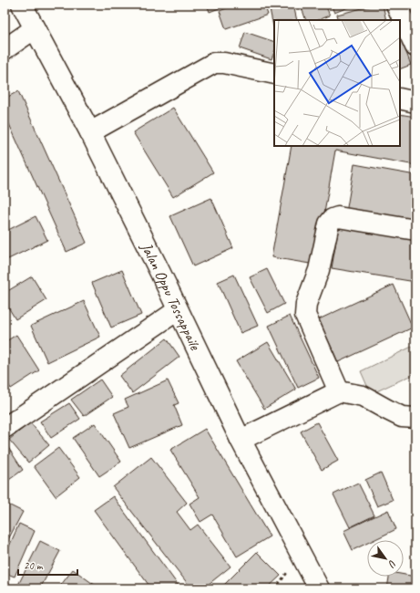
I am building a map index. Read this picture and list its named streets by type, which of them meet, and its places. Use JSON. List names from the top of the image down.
{
  "streets": {
    "main road": ["Jalan Oppu Tossappaile"]
  },
  "scale_bar": "20 m",
  "north": "bottom right"
}
